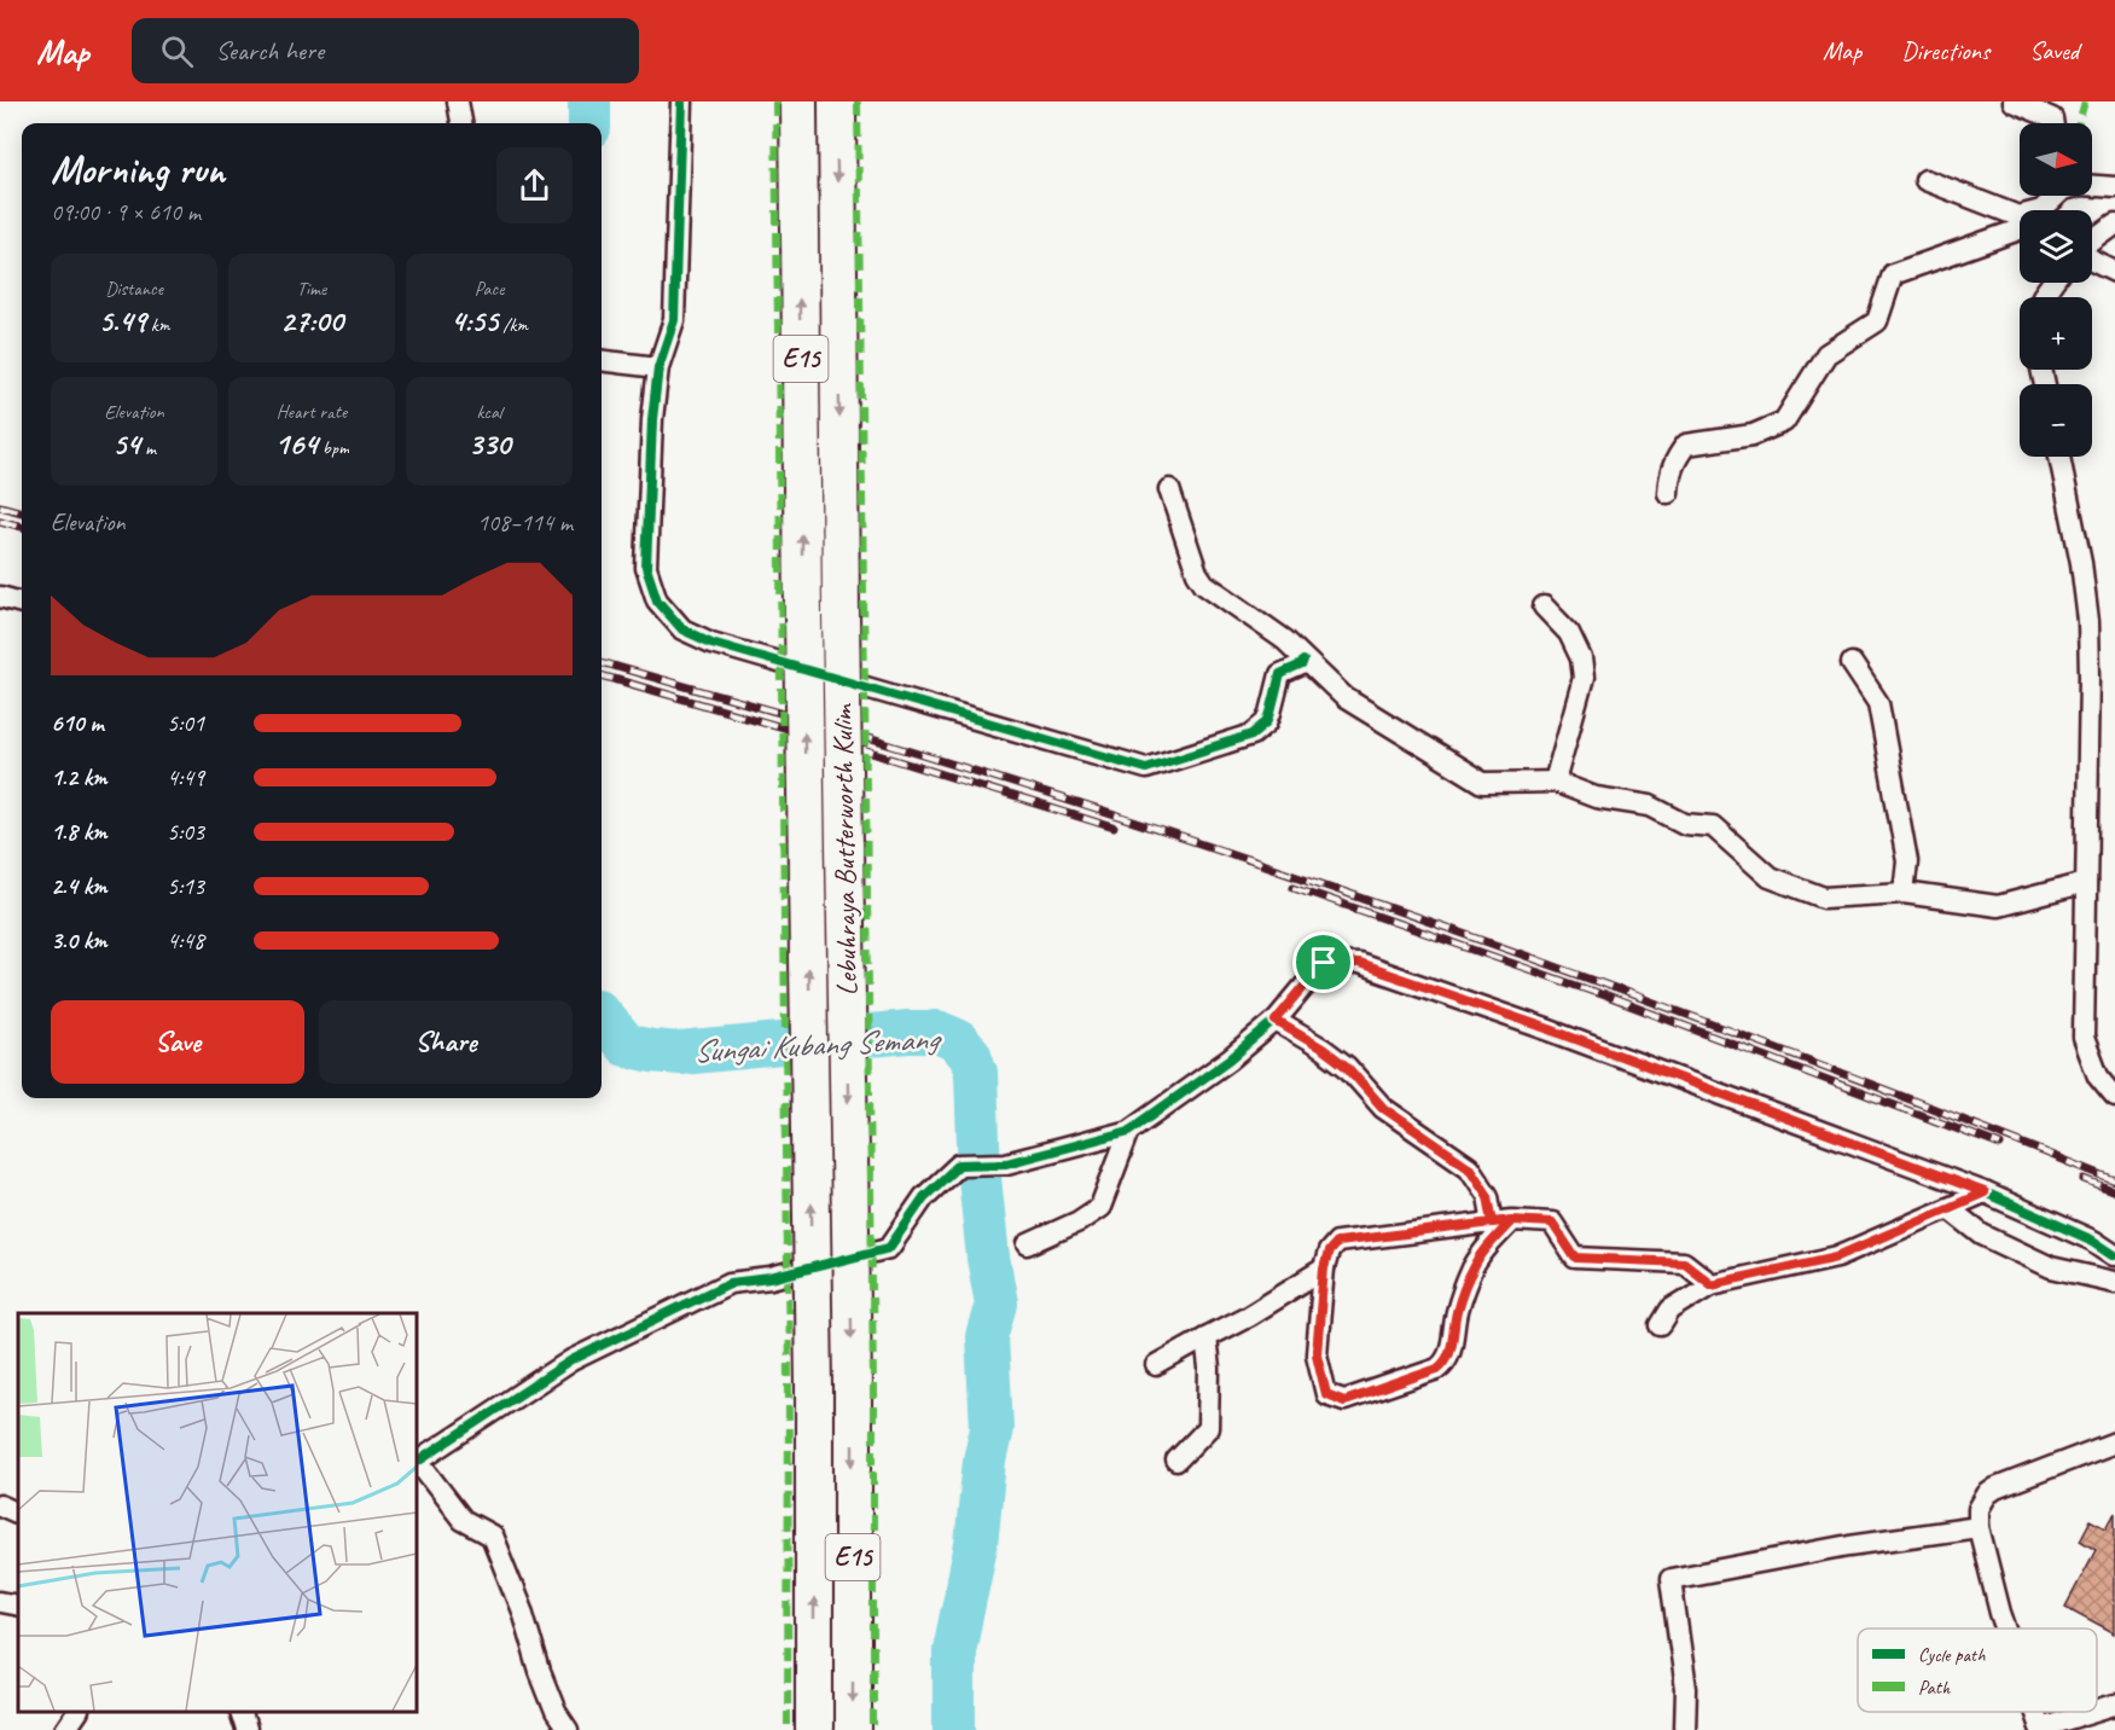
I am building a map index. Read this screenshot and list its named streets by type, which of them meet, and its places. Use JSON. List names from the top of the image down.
{
  "streets": {
    "highway": ["E15", "Lebuhraya Butterworth Kulim"]
  },
  "water": ["Sungai Kubang Semang"],
  "legend": ["Cycle path", "Path"],
  "north": "right",
  "page": {
    "header": "Map",
    "search": "Search here",
    "nav": ["Map", "Directions", "Saved"],
    "map_buttons": ["+", "−"],
    "heading": ["Morning run", "09:00 · 9 × 610 m"],
    "stats": [
      ["Distance", "5.49 km"],
      ["Time", "27:00"],
      ["Pace", "4:55 /km"],
      ["Elevation", "54 m"],
      ["Heart rate", "164 bpm"],
      ["kcal", "330"]
    ],
    "chart": ["Elevation", "108–114 m"],
    "list": [
      {
        "name": "610 m",
        "note": "5:01"
      },
      {
        "name": "1.2 km",
        "note": "4:49"
      },
      {
        "name": "1.8 km",
        "note": "5:03"
      },
      {
        "name": "2.4 km",
        "note": "5:13"
      },
      {
        "name": "3.0 km",
        "note": "4:48"
      }
    ],
    "buttons": ["Save", "Share"]
  }
}
